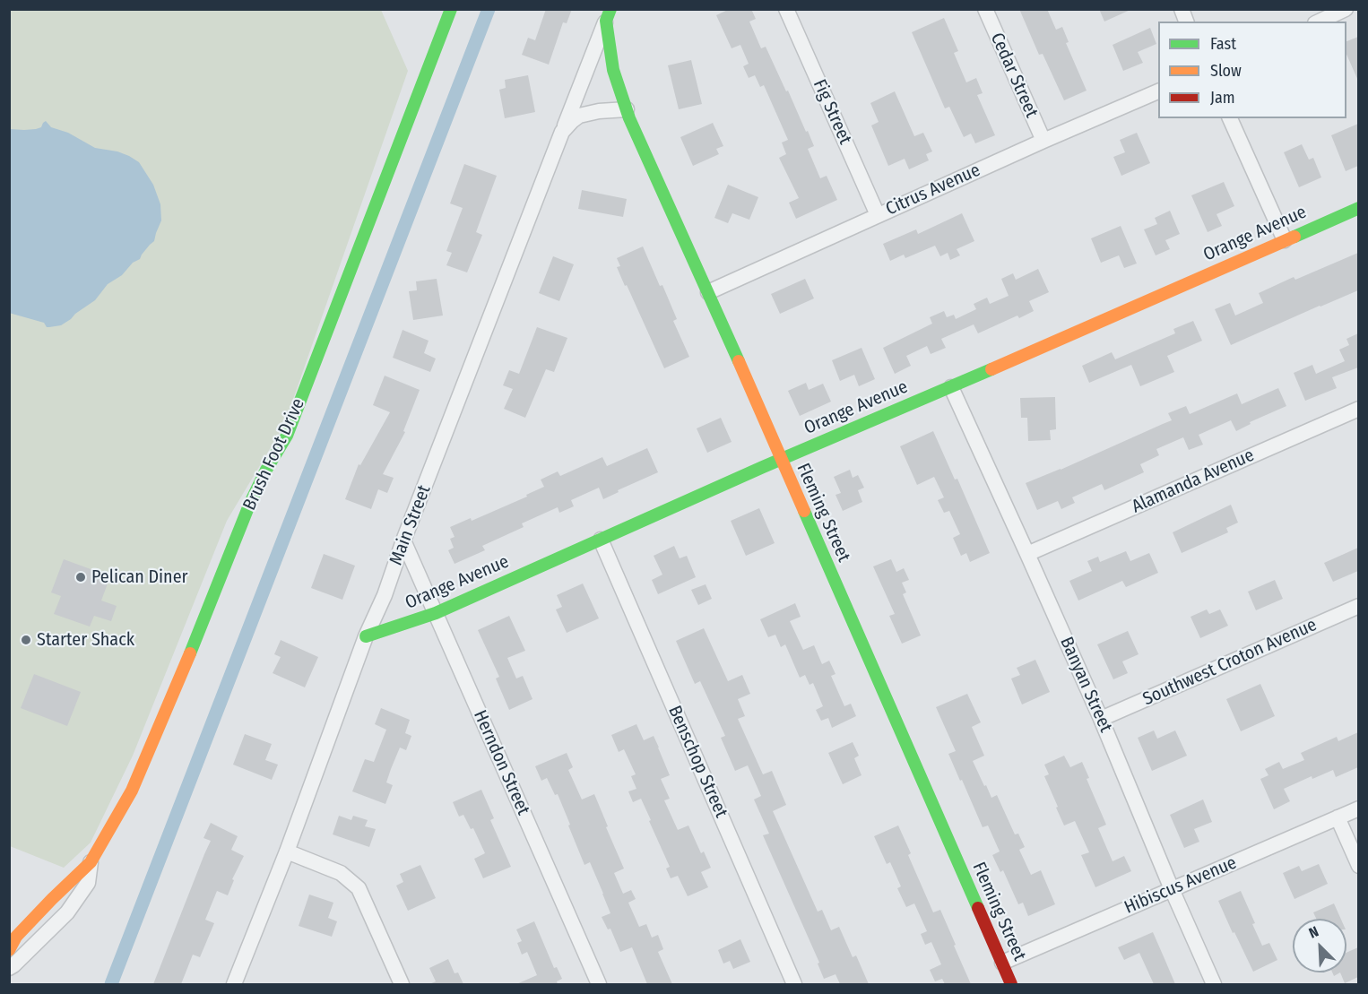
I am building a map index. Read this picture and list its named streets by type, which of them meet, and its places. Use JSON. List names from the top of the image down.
{
  "streets": {
    "street": [
      "Cedar Street",
      "Fig Street",
      "Citrus Avenue",
      "Orange Avenue",
      "Brush Foot Drive",
      "Alamanda Avenue",
      "Fleming Street",
      "Main Street",
      "Southwest Croton Avenue",
      "Banyan Street",
      "Benschop Street",
      "Herndon Street",
      "Hibiscus Avenue"
    ]
  },
  "crossings": [
    ["Cedar Street", "Citrus Avenue"],
    ["Fig Street", "Citrus Avenue"],
    ["Citrus Avenue", "Fleming Street"],
    ["Orange Avenue", "Fleming Street"],
    ["Orange Avenue", "Main Street"],
    ["Orange Avenue", "Banyan Street"],
    ["Orange Avenue", "Benschop Street"],
    ["Orange Avenue", "Herndon Street"],
    ["Alamanda Avenue", "Banyan Street"],
    ["Fleming Street", "Main Street"],
    ["Fleming Street", "Hibiscus Avenue"],
    ["Main Street", "Herndon Street"],
    ["Southwest Croton Avenue", "Banyan Street"],
    ["Banyan Street", "Hibiscus Avenue"]
  ],
  "places": ["Pelican Diner", "Starter Shack"],
  "legend": ["Fast", "Slow", "Jam"],
  "north": "top left"
}
